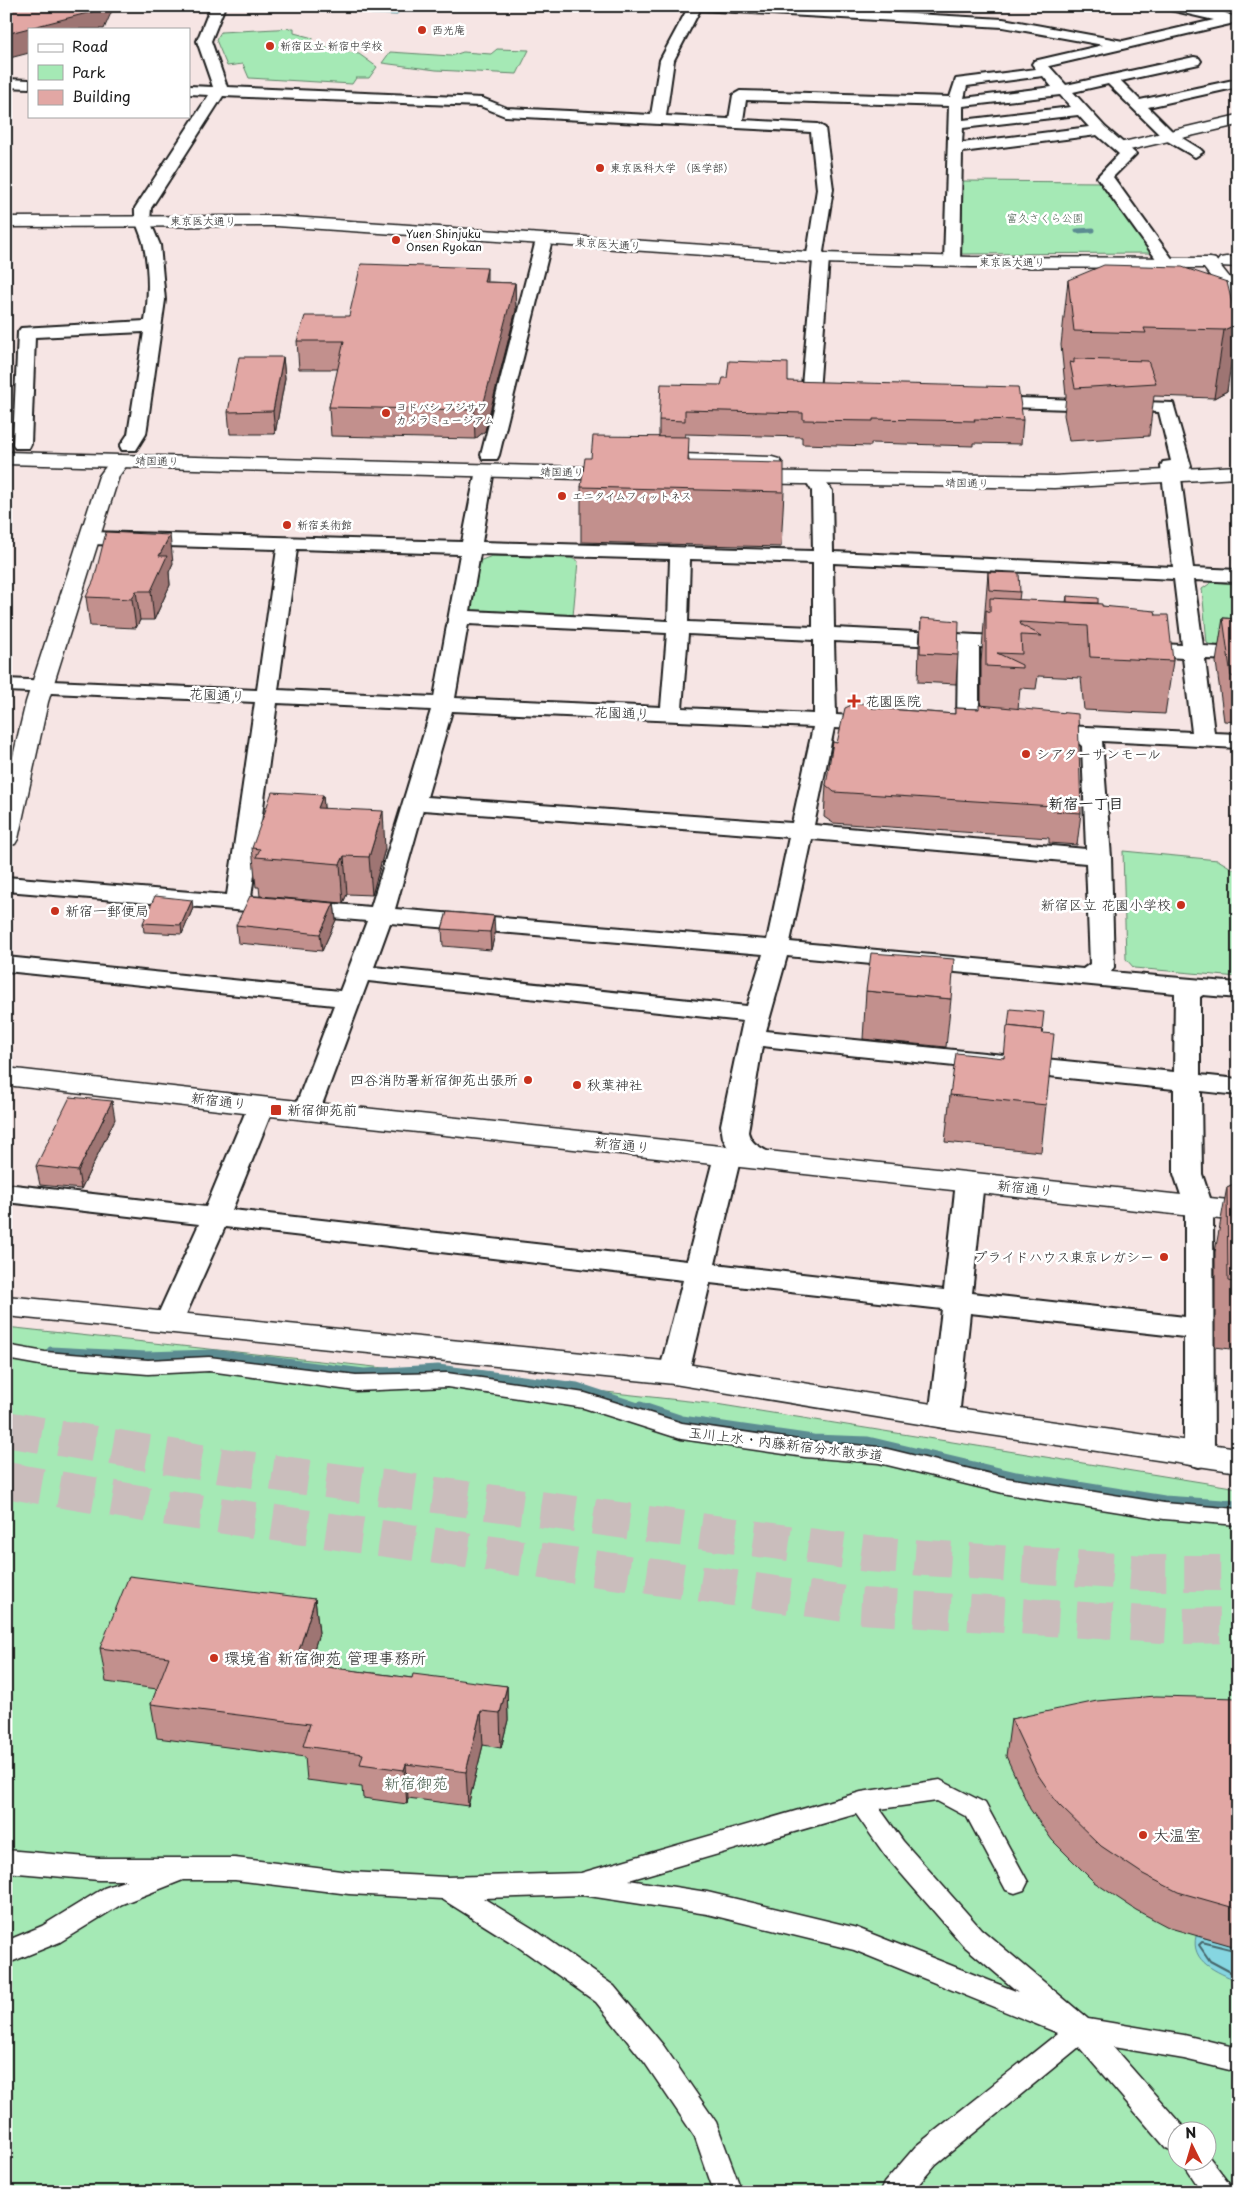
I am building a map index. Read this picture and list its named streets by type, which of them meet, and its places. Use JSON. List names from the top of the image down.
{
  "streets": {
    "street": [
      "東京医大通り",
      "靖国通り",
      "花園通り",
      "新宿通り",
      "玉川上水・内藤新宿分水散歩道"
    ]
  },
  "districts": ["新宿一丁目"],
  "parks": ["富久さくら公園", "新宿御苑"],
  "places": {
    "other": [
      "西光庵",
      "新宿区立 新宿中学校",
      "東京医科大学 （医学部）",
      "Yuen Shinjuku Onsen Ryokan",
      "ヨドバシ フジサワ カメラミュージアム",
      "エニタイムフィットネス",
      "新宿美術館",
      "シアターサンモール",
      "新宿区立 花園小学校",
      "新宿一郵便局",
      "四谷消防署新宿御苑出張所",
      "秋葉神社",
      "プライドハウス東京レガシー",
      "環境省 新宿御苑 管理事務所",
      "大温室"
    ],
    "health": ["花園医院"],
    "transit": ["新宿御苑前"]
  },
  "legend": ["Road", "Park", "Building"],
  "north": "top"
}
